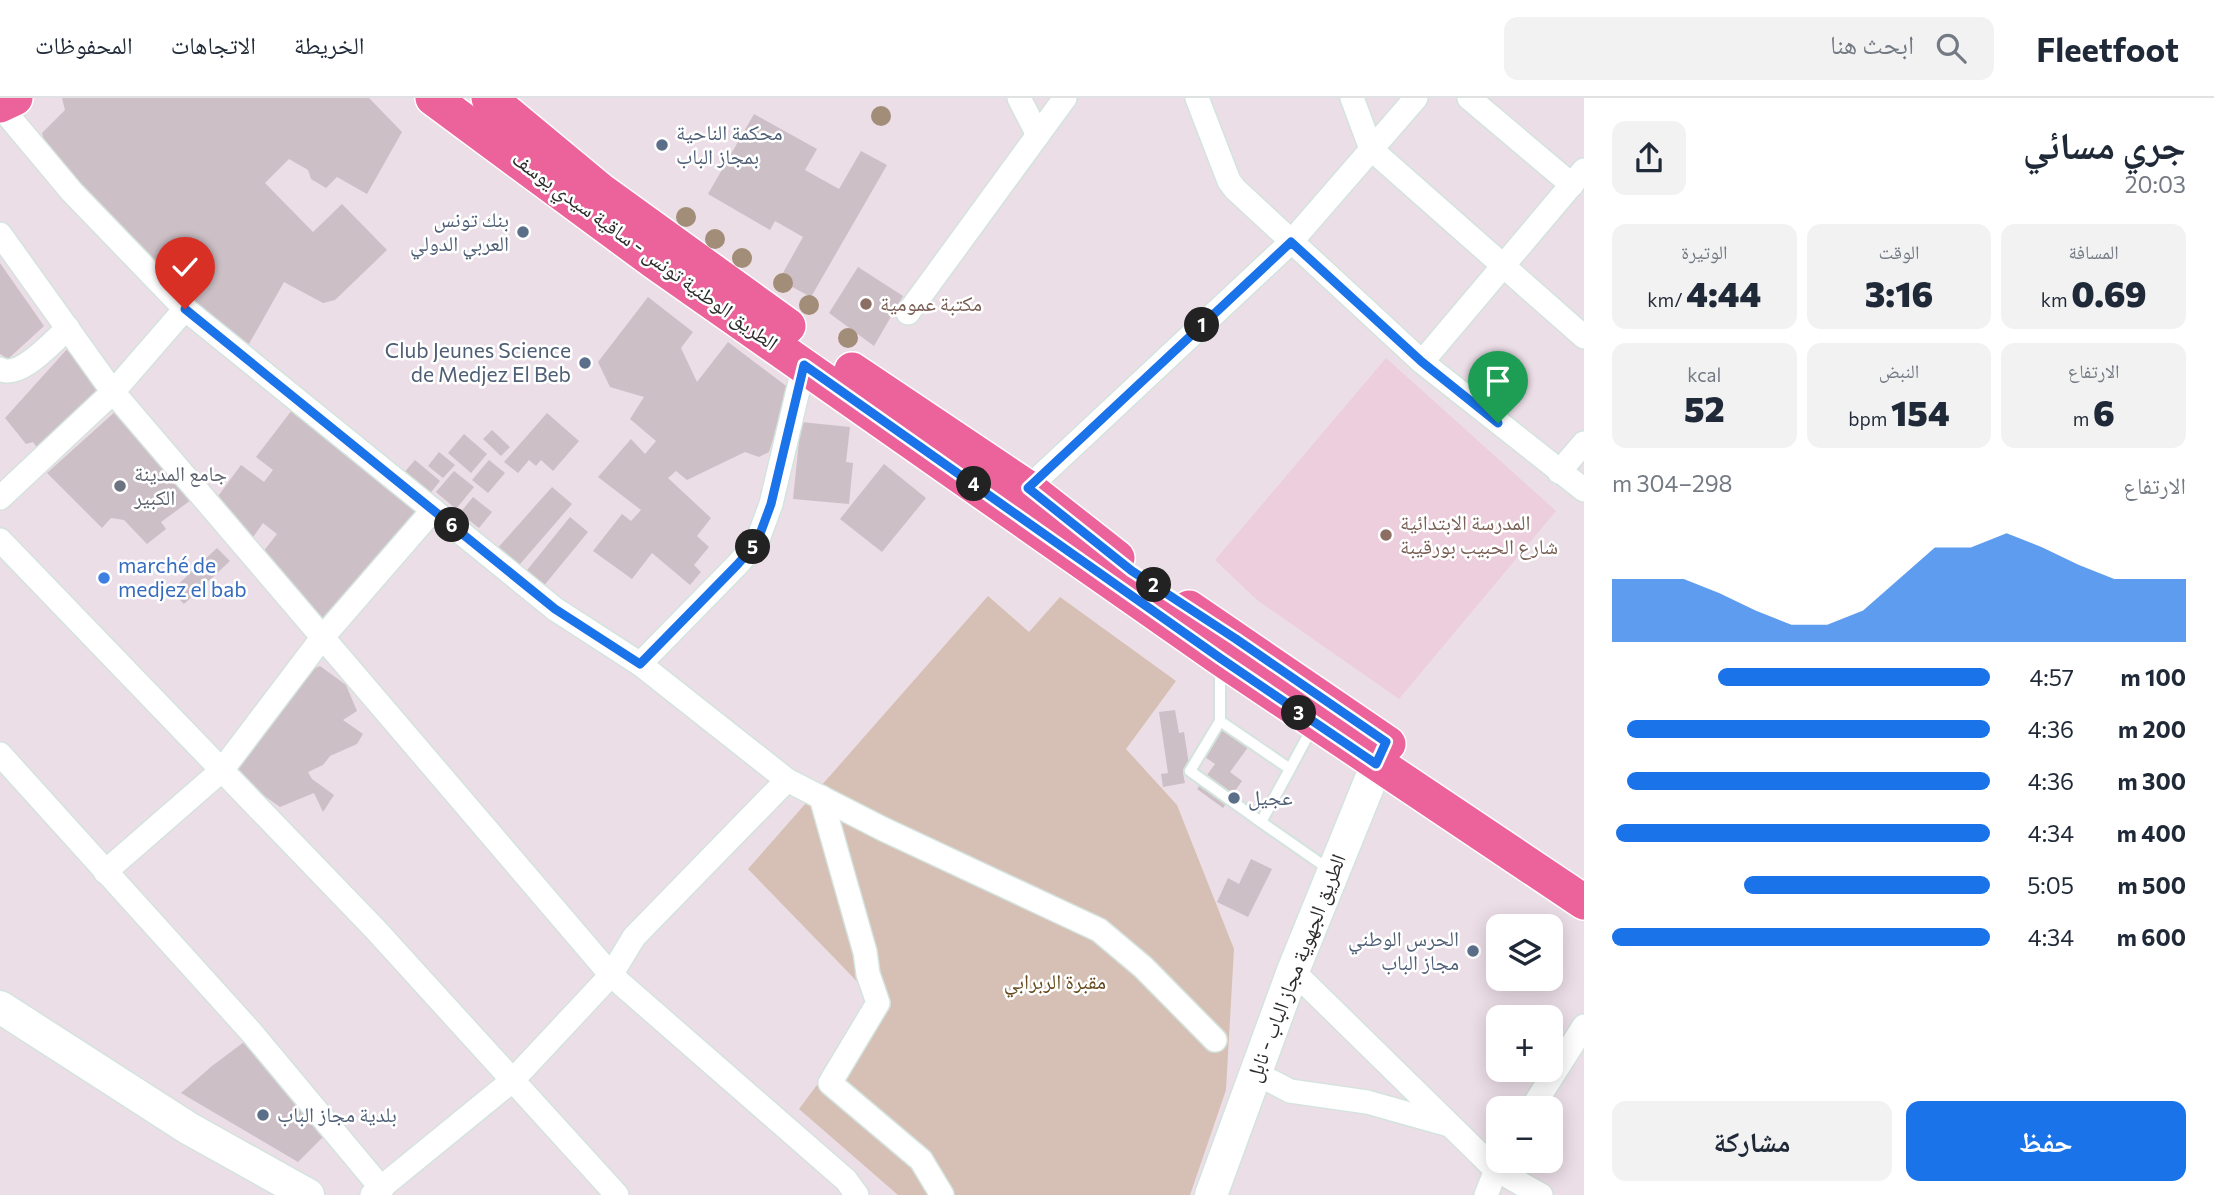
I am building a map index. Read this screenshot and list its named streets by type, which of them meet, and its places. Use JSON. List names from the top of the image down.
{
  "streets": {
    "main road": ["الطريق الوطنية تونس - ساقية سيدي يوسف", "الطريق الجهوية مجاز الباب - نابل"]
  },
  "crossings": [
    ["الطريق الوطنية تونس - ساقية سيدي يوسف", "الطريق الجهوية مجاز الباب - نابل"]
  ],
  "parks": ["مقبرة الربرابي"],
  "places": [
    "محكمة الناحية بمجاز الباب",
    "بنك تونس العربي الدولي",
    "مكتبة عمومية",
    "Club Jeunes Science de Medjez El Beb",
    "جامع المدينة الكبير",
    "المدرسة الابتدائية شارع الحبيب بورقيبة",
    "marché de medjez el bab",
    "عجيل",
    "الحرس الوطني مجاز الباب",
    "بلدية مجاز الباب"
  ],
  "page": {
    "header": "Fleetfoot",
    "search": "ابحث هنا",
    "nav": ["الخريطة", "الاتجاهات", "المحفوظات"],
    "heading": ["جري مسائي", "20:03"],
    "stats": [
      ["المسافة", "0.69 km"],
      ["الوقت", "3:16"],
      ["الوتيرة", "4:44 /km"],
      ["الارتفاع", "6 m"],
      ["النبض", "154 bpm"],
      ["kcal", "52"]
    ],
    "pins": [
      "1",
      "4",
      "6",
      "5",
      "2",
      "3"
    ],
    "chart": ["الارتفاع", "298–304 m"],
    "list": [
      {
        "name": "100 m",
        "note": "4:57"
      },
      {
        "name": "200 m",
        "note": "4:36"
      },
      {
        "name": "300 m",
        "note": "4:36"
      },
      {
        "name": "400 m",
        "note": "4:34"
      },
      {
        "name": "500 m",
        "note": "5:05"
      },
      {
        "name": "600 m",
        "note": "4:34"
      }
    ],
    "map_buttons": ["+", "−"],
    "buttons": ["حفظ", "مشاركة"]
  }
}
